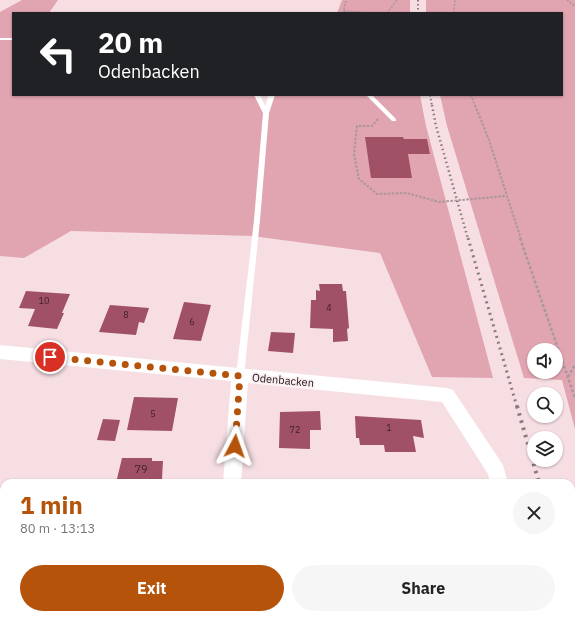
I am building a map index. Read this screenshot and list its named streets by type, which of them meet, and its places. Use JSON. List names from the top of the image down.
{
  "streets": {
    "street": ["Odenbacken"]
  },
  "house_numbers": [
    "10",
    "4",
    "8",
    "6",
    "5",
    "1",
    "72",
    "79"
  ],
  "page": {
    "turn": ["20 m", "Odenbacken"],
    "heading": ["1 min", "80 m · 13:13"],
    "buttons": ["Exit", "Share"]
  }
}
